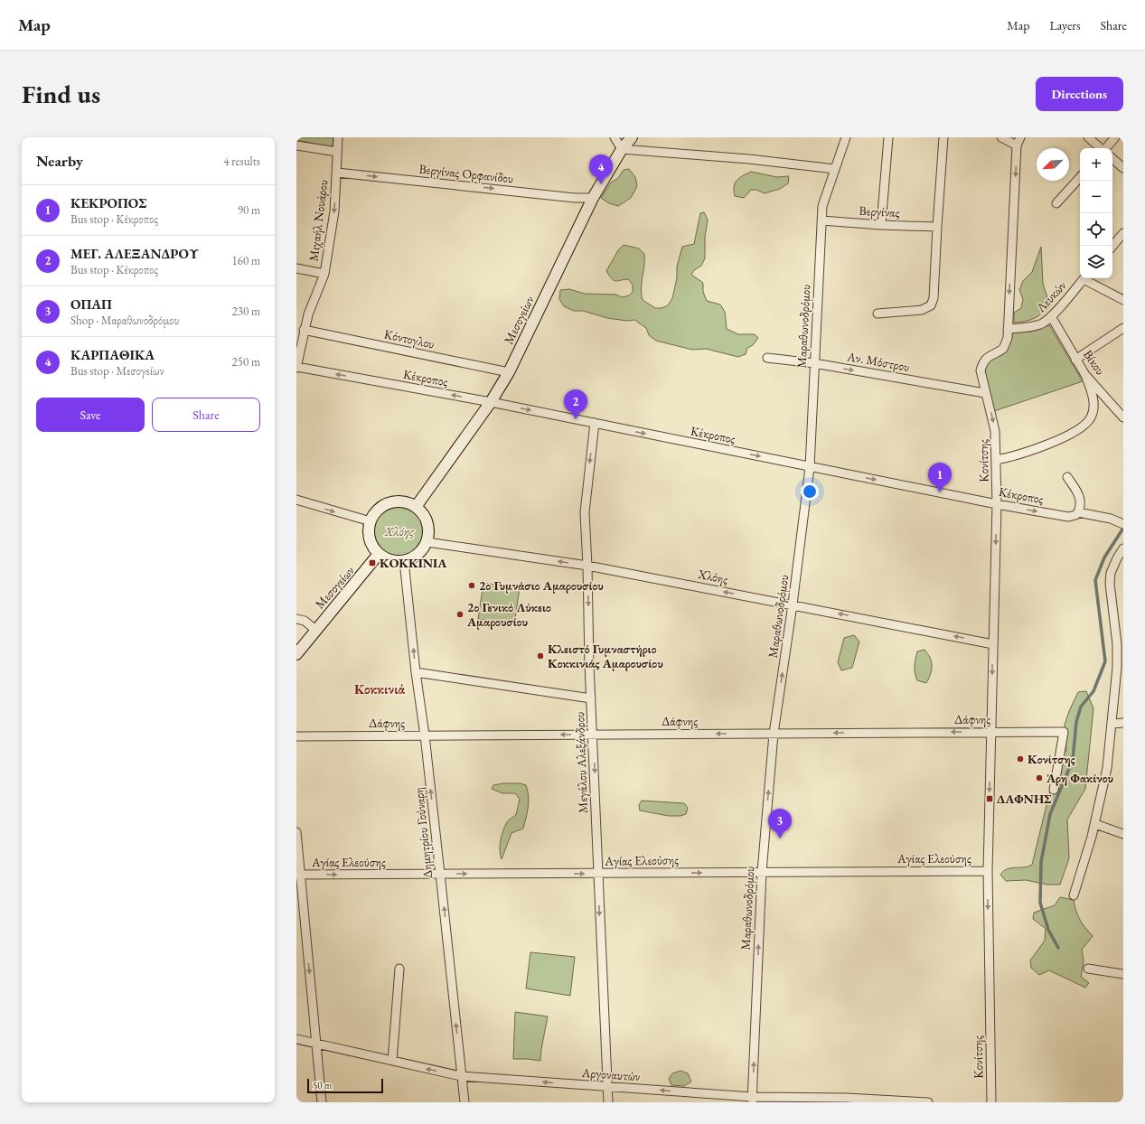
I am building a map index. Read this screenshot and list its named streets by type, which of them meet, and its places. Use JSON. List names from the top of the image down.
{
  "streets": {
    "street": [
      "Βεργίνας Ορφανίδου",
      "Βεργίνας",
      "Μιχαήλ Νουάρου",
      "Λευκών",
      "Μεσογείων",
      "Μαραθωνοδρόμου",
      "Κόντογλου",
      "Αν. Μόστρου",
      "Βίκου",
      "Κέκροπος",
      "Κονίτσης",
      "Χλόης",
      "Δάφνης",
      "Μεγάλου Αλεξάνδρου",
      "Δημητρίου Γούναρη",
      "Αγίας Ελεούσης",
      "Αργοναυτών"
    ]
  },
  "crossings": [
    ["Βεργίνας Ορφανίδου", "Μιχαήλ Νουάρου"],
    ["Βεργίνας Ορφανίδου", "Μεσογείων"],
    ["Βεργίνας", "Μαραθωνοδρόμου"],
    ["Μιχαήλ Νουάρου", "Κόντογλου"],
    ["Μιχαήλ Νουάρου", "Κέκροπος"],
    ["Λευκών", "Βίκου"],
    ["Λευκών", "Κονίτσης"],
    ["Μεσογείων", "Κόντογλου"],
    ["Μεσογείων", "Κέκροπος"],
    ["Μεσογείων", "Χλόης"],
    ["Μεσογείων", "Δημητρίου Γούναρη"],
    ["Μαραθωνοδρόμου", "Αν. Μόστρου"],
    ["Μαραθωνοδρόμου", "Κέκροπος"],
    ["Μαραθωνοδρόμου", "Χλόης"],
    ["Μαραθωνοδρόμου", "Δάφνης"],
    ["Μαραθωνοδρόμου", "Αγίας Ελεούσης"],
    ["Μαραθωνοδρόμου", "Αργοναυτών"],
    ["Αν. Μόστρου", "Κονίτσης"],
    ["Κέκροπος", "Κονίτσης"],
    ["Κέκροπος", "Μεγάλου Αλεξάνδρου"],
    ["Κονίτσης", "Χλόης"],
    ["Κονίτσης", "Δάφνης"],
    ["Κονίτσης", "Αγίας Ελεούσης"],
    ["Χλόης", "Μεγάλου Αλεξάνδρου"],
    ["Χλόης", "Δημητρίου Γούναρη"],
    ["Δάφνης", "Μεγάλου Αλεξάνδρου"],
    ["Δάφνης", "Δημητρίου Γούναρη"],
    ["Μεγάλου Αλεξάνδρου", "Αγίας Ελεούσης"],
    ["Μεγάλου Αλεξάνδρου", "Αργοναυτών"],
    ["Δημητρίου Γούναρη", "Αγίας Ελεούσης"],
    ["Δημητρίου Γούναρη", "Αργοναυτών"]
  ],
  "one_way": [
    "Βεργίνας Ορφανίδου",
    "Μιχαήλ Νουάρου",
    "Μαραθωνοδρόμου",
    "Αν. Μόστρου",
    "Κονίτσης",
    "Χλόης",
    "Δάφνης",
    "Μεγάλου Αλεξάνδρου",
    "Δημητρίου Γούναρη",
    "Αγίας Ελεούσης",
    "Αργοναυτών"
  ],
  "districts": ["Κοκκινιά"],
  "parks": ["Χλόης"],
  "places": {
    "transit": ["ΚΟΚΚΙΝΙΑ", "ΔΑΦΝΗΣ"],
    "other": [
      "2ο Γυμνάσιο Αμαρουσίου",
      "2ο Γενικό Λύκειο Αμαρουσίου",
      "Κλειστό Γυμναστήριο Κοκκινιάς Αμαρουσίου",
      "Κονίτσης",
      "Άρη Φακίνου"
    ]
  },
  "scale_bar": "50 m",
  "north": "bottom left",
  "page": {
    "header": "Map",
    "nav": ["Map", "Layers", "Share"],
    "buttons": [
      "Directions",
      ["Save", "Share"]
    ],
    "title": "Find us",
    "heading": ["Nearby", "4 results"],
    "map_buttons": ["+", "−"],
    "pins": [
      "4",
      "2",
      "1",
      "3"
    ],
    "list": [
      {
        "mark": "1",
        "name": "ΚΕΚΡΟΠΟΣ",
        "note": "Bus stop · Κέκροπος",
        "value": "90 m"
      },
      {
        "mark": "2",
        "name": "ΜΕΓ. ΑΛΕΞΑΝΔΡΟΥ",
        "note": "Bus stop · Κέκροπος",
        "value": "160 m"
      },
      {
        "mark": "3",
        "name": "ΟΠΑΠ",
        "note": "Shop · Μαραθωνοδρόμου",
        "value": "230 m"
      },
      {
        "mark": "4",
        "name": "ΚΑΡΠΑΘΙΚΑ",
        "note": "Bus stop · Μεσογείων",
        "value": "250 m"
      }
    ],
    "scale": "50 m"
  }
}
